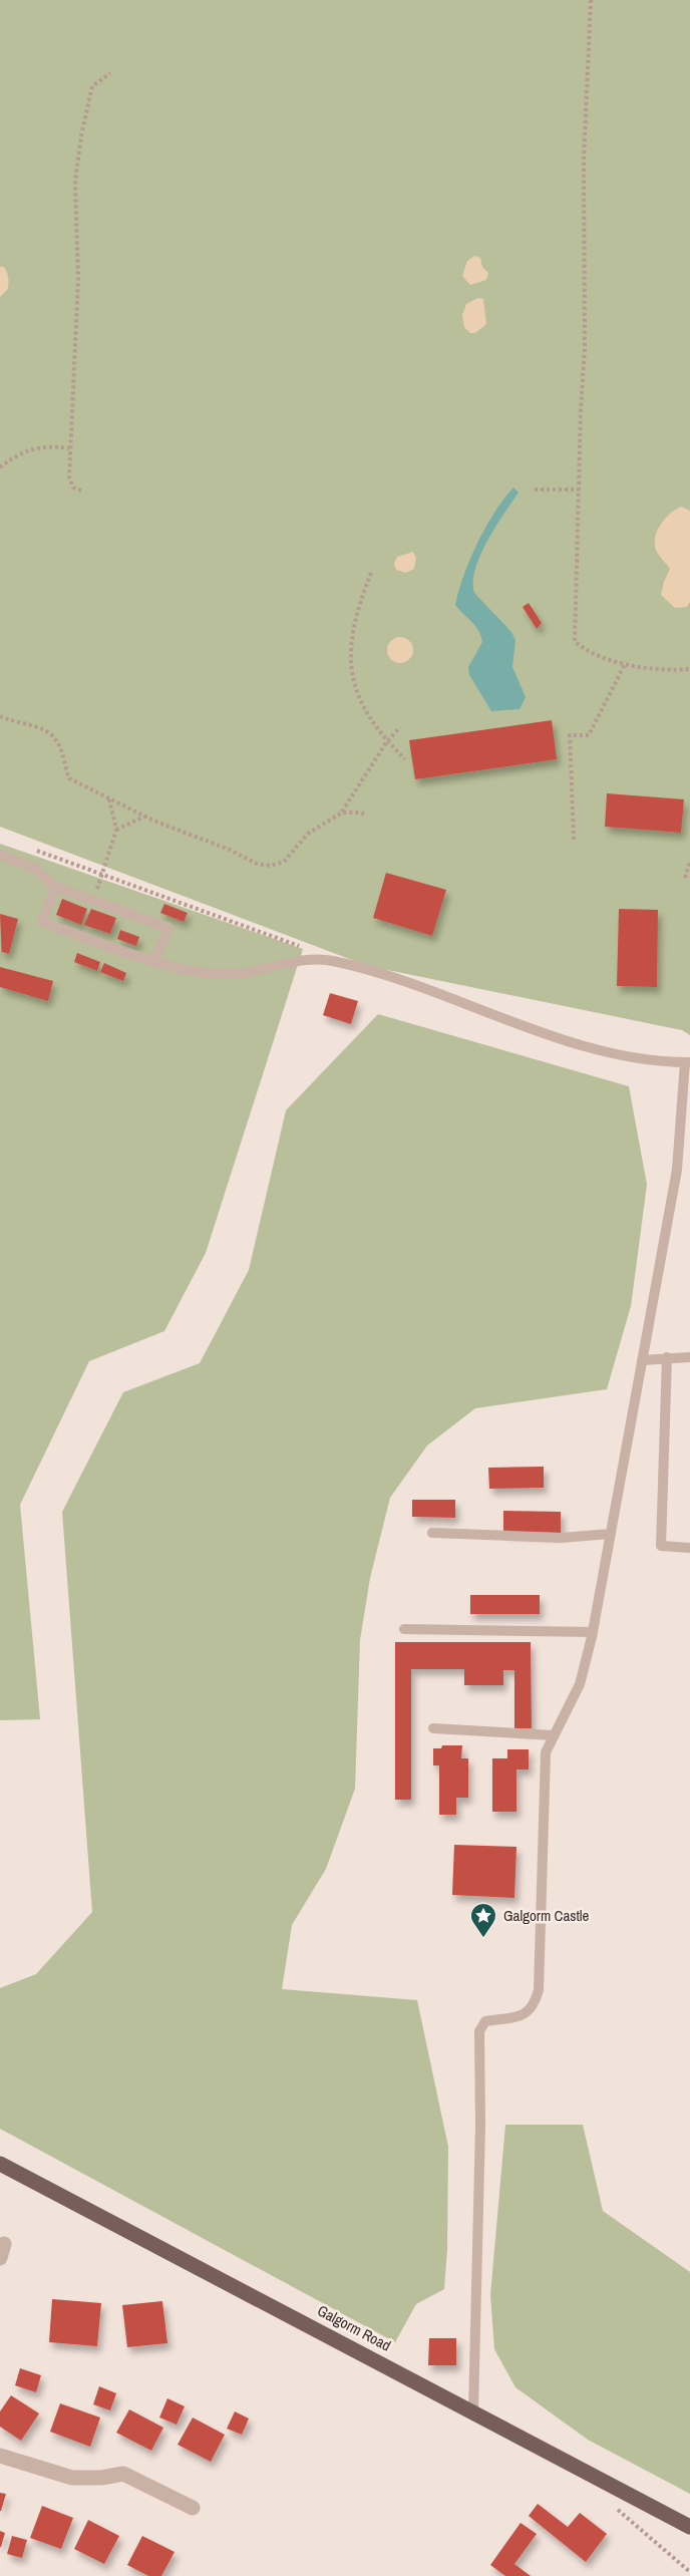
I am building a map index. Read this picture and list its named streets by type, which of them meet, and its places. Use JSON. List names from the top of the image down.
{
  "streets": {
    "main road": ["Galgorm Road"]
  },
  "places": {
    "place": ["Galgorm Castle"]
  }
}
